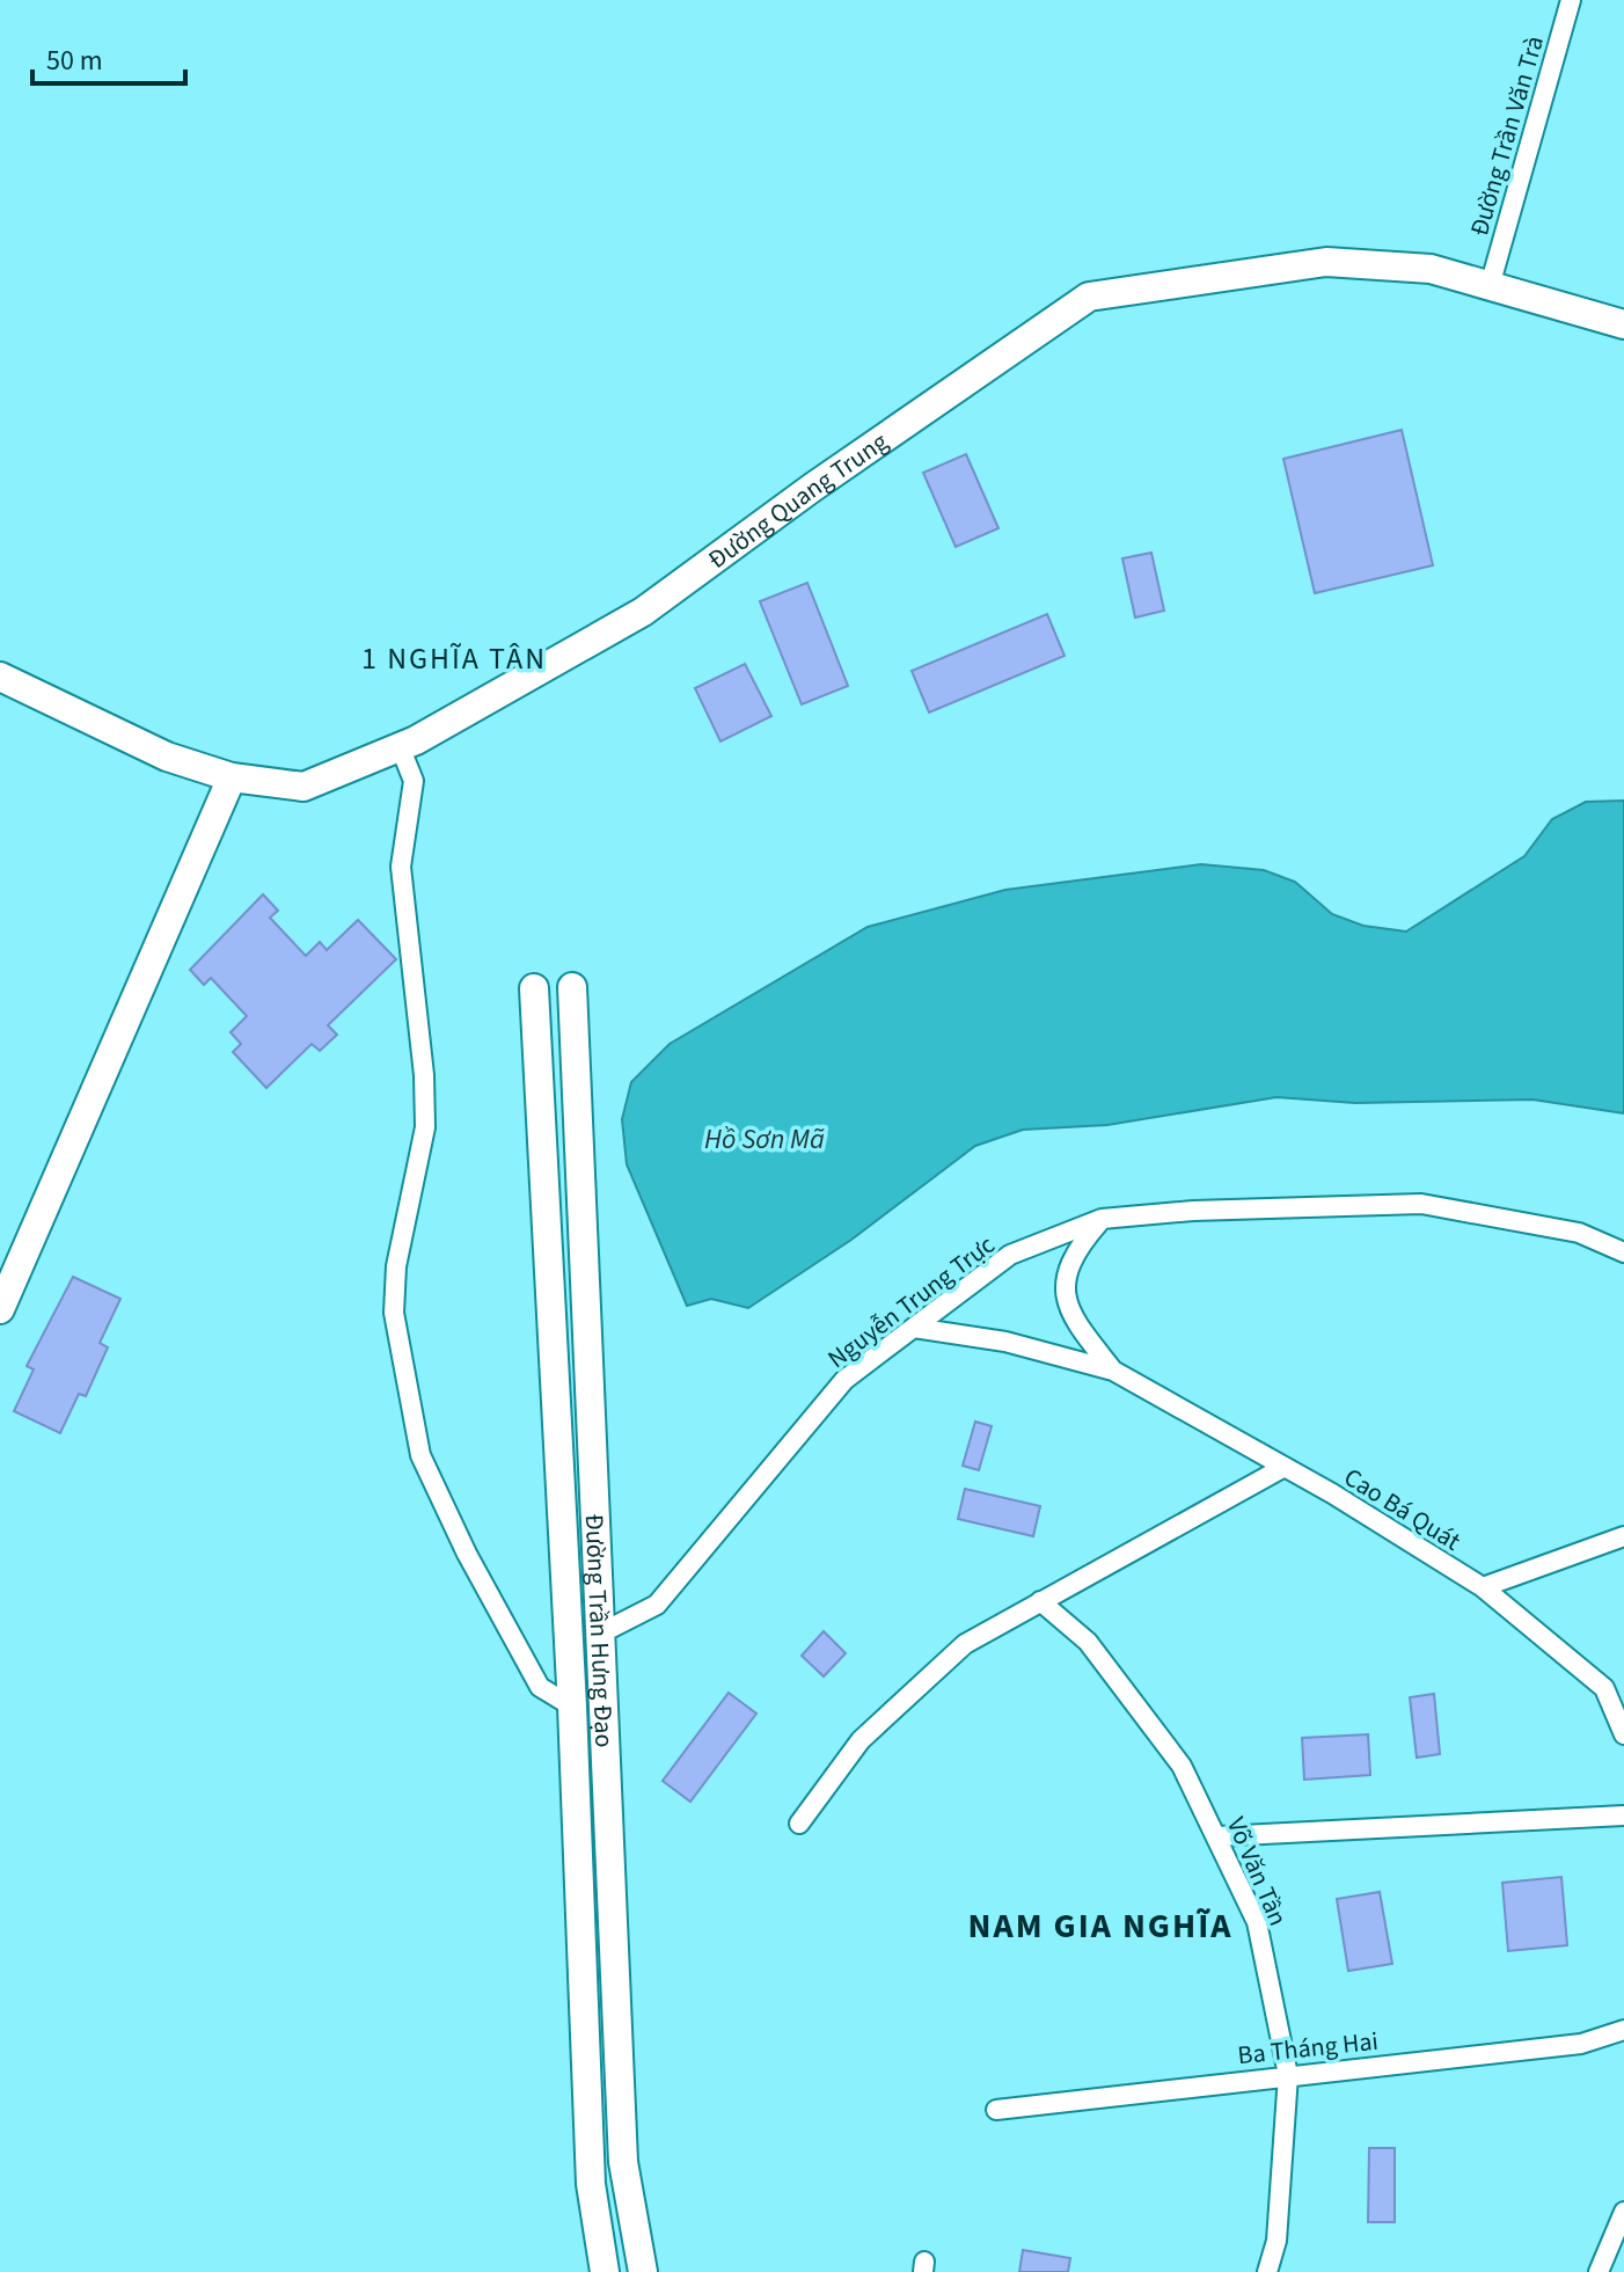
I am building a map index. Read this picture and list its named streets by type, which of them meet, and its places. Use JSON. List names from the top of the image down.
{
  "streets": {
    "street": [
      "Đường Trần Văn Trà",
      "Đường Quang Trung",
      "Nguyễn Trung Trực",
      "Cao Bá Quát",
      "Đường Trần Hưng Đạo",
      "Võ Văn Tần",
      "Ba Tháng Hai"
    ]
  },
  "crossings": [
    ["Đường Trần Văn Trà", "Đường Quang Trung"],
    ["Nguyễn Trung Trực", "Cao Bá Quát"],
    ["Nguyễn Trung Trực", "Đường Trần Hưng Đạo"],
    ["Võ Văn Tần", "Ba Tháng Hai"]
  ],
  "districts": ["1 NGHĨA TÂN", "NAM GIA NGHĨA"],
  "water": ["Hồ Sơn Mã"],
  "scale_bar": "50 m"
}
